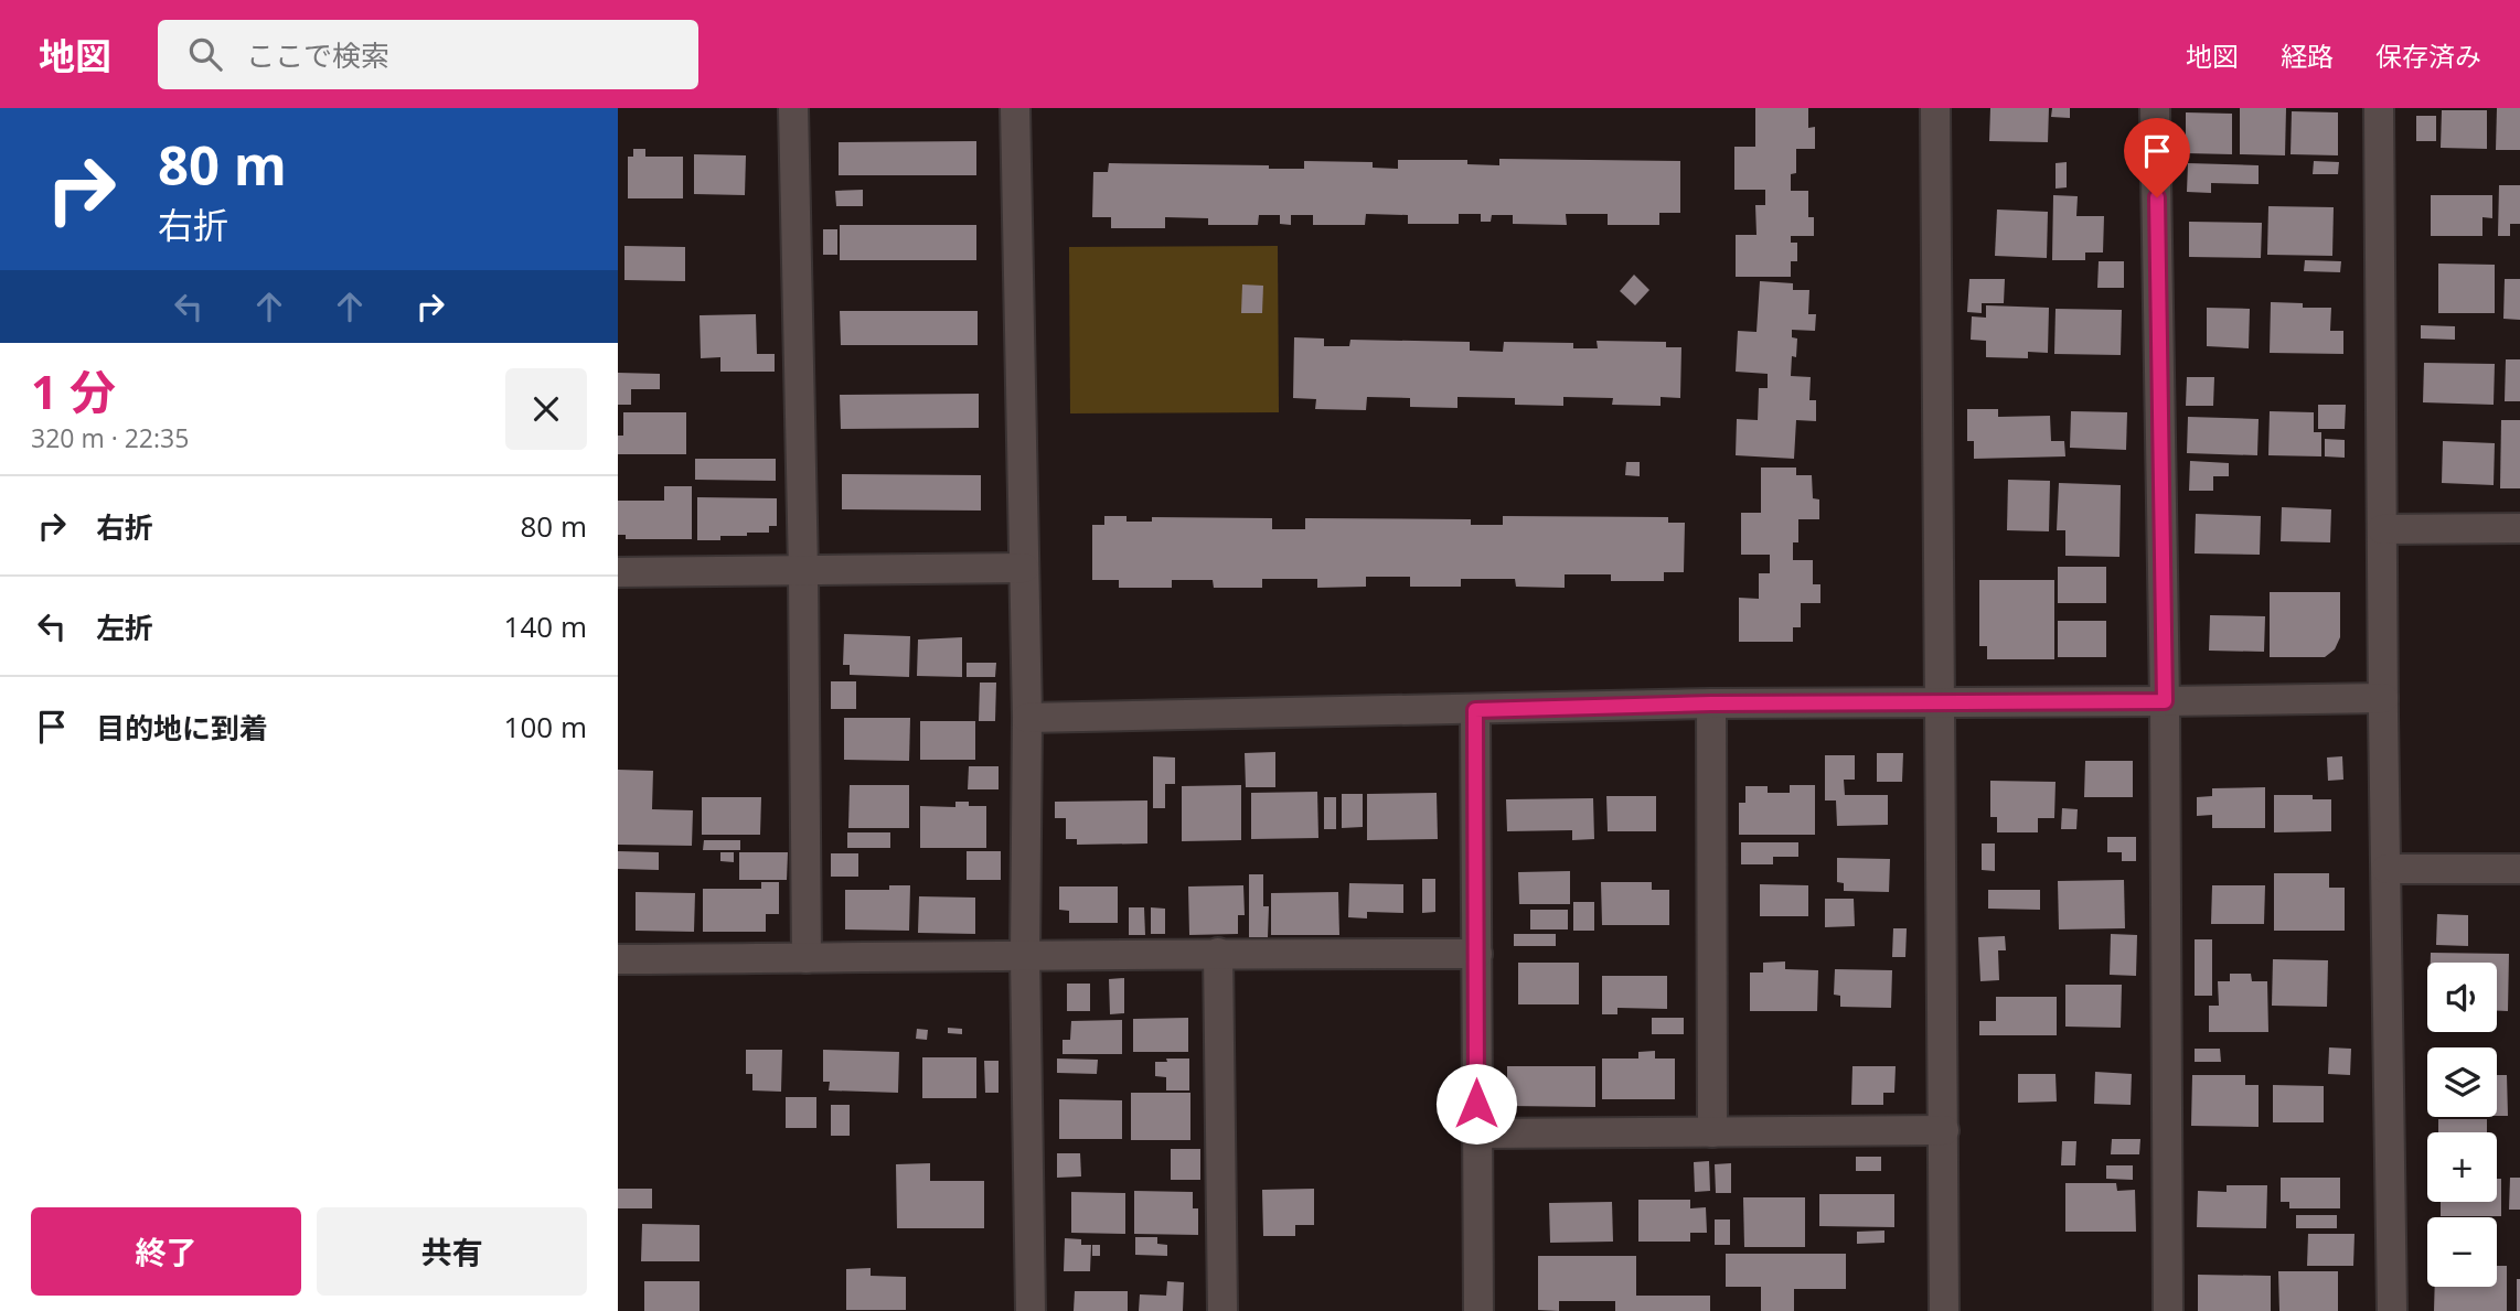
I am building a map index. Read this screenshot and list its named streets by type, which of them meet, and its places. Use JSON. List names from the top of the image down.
{
  "page": {
    "header": "地図",
    "search": "ここで検索",
    "nav": ["地図", "経路", "保存済み"],
    "turn": ["80 m", "右折"],
    "heading": ["1 分", "320 m · 22:35"],
    "list": [
      {
        "name": "右折",
        "value": "80 m"
      },
      {
        "name": "左折",
        "value": "140 m"
      },
      {
        "name": "目的地に到着",
        "value": "100 m"
      }
    ],
    "map_buttons": ["+", "−"],
    "buttons": ["終了", "共有"]
  }
}
